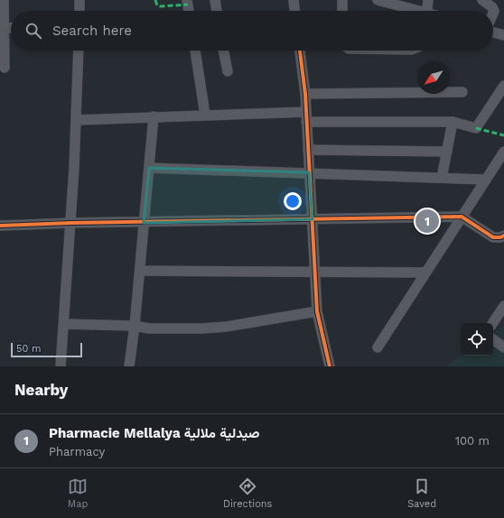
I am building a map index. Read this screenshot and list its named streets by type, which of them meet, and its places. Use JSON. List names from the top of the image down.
{
  "scale_bar": "50 m",
  "north": "bottom left",
  "page": {
    "search": "Search here",
    "pins": "1",
    "scale": "50 m",
    "heading": "Nearby",
    "list": [
      {
        "mark": "1",
        "name": "Pharmacie Mellalya صيدلية ملالية",
        "note": "Pharmacy",
        "value": "100 m"
      }
    ],
    "nav": ["Map", "Directions", "Saved"]
  }
}
